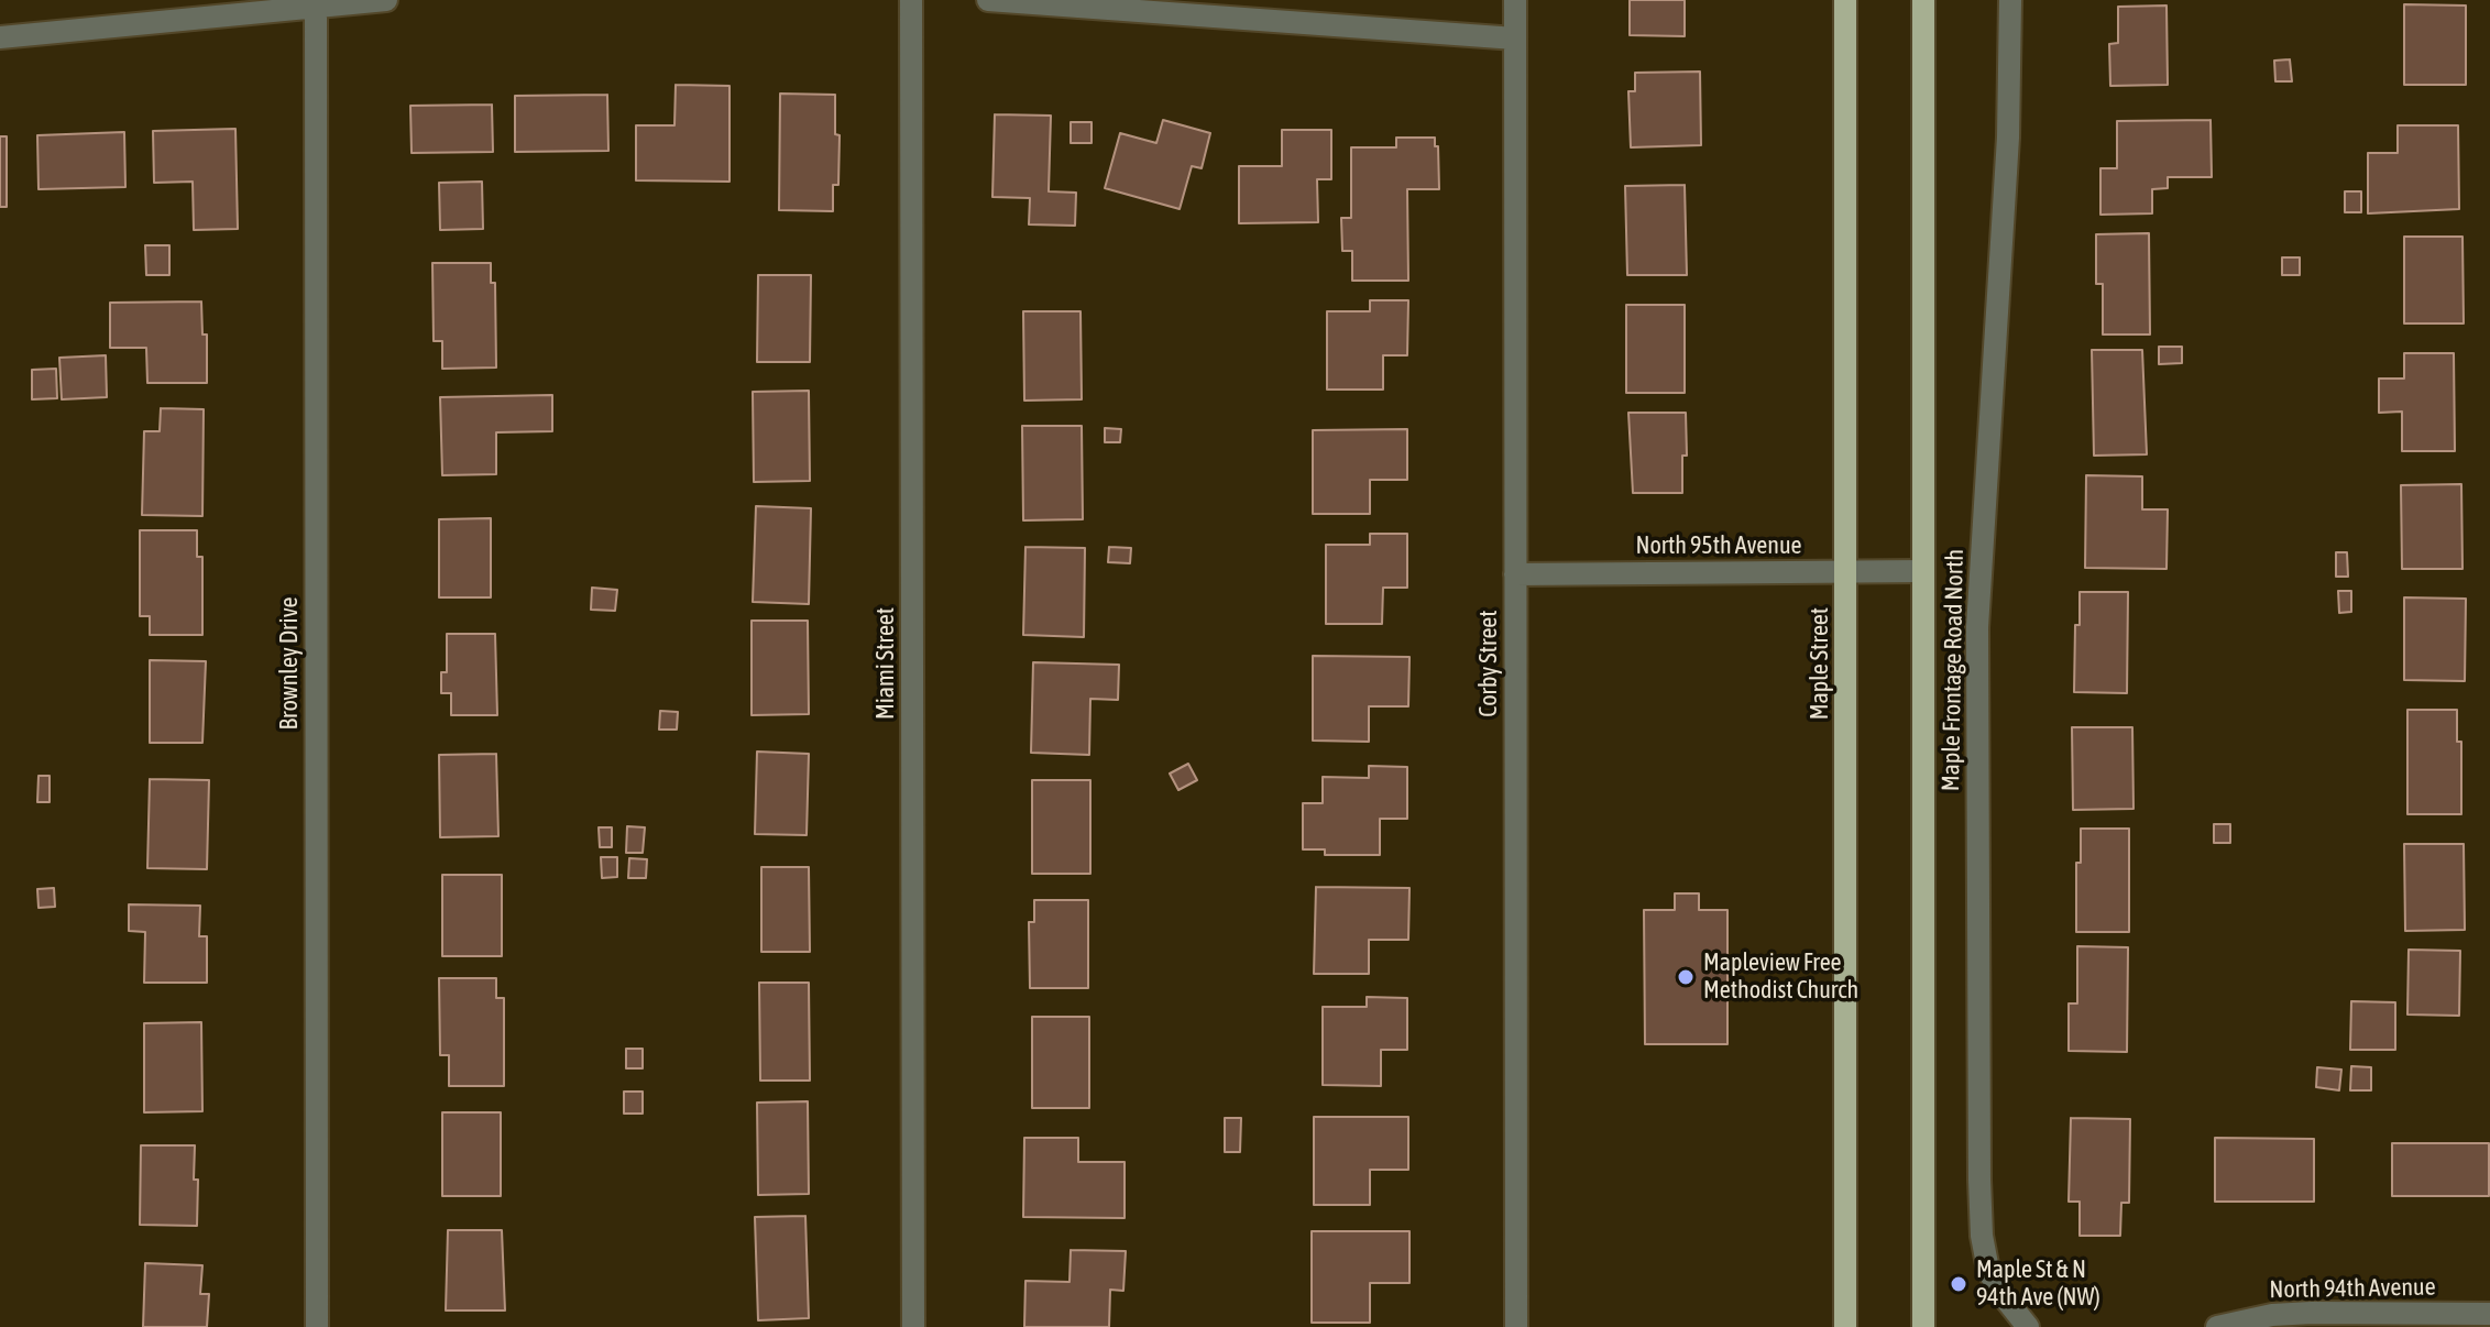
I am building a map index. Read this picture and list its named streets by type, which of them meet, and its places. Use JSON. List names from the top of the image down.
{
  "streets": {
    "main road": ["Maple Street"],
    "street": [
      "North 95th Avenue",
      "Brownley Drive",
      "Miami Street",
      "Corby Street",
      "Maple Frontage Road North",
      "North 94th Avenue"
    ]
  },
  "crossings": [
    ["North 95th Avenue", "Corby Street"],
    ["North 95th Avenue", "Maple Street"]
  ],
  "places": ["Mapleview Free Methodist Church", "Maple St & N 94th Ave (NW)"]
}
